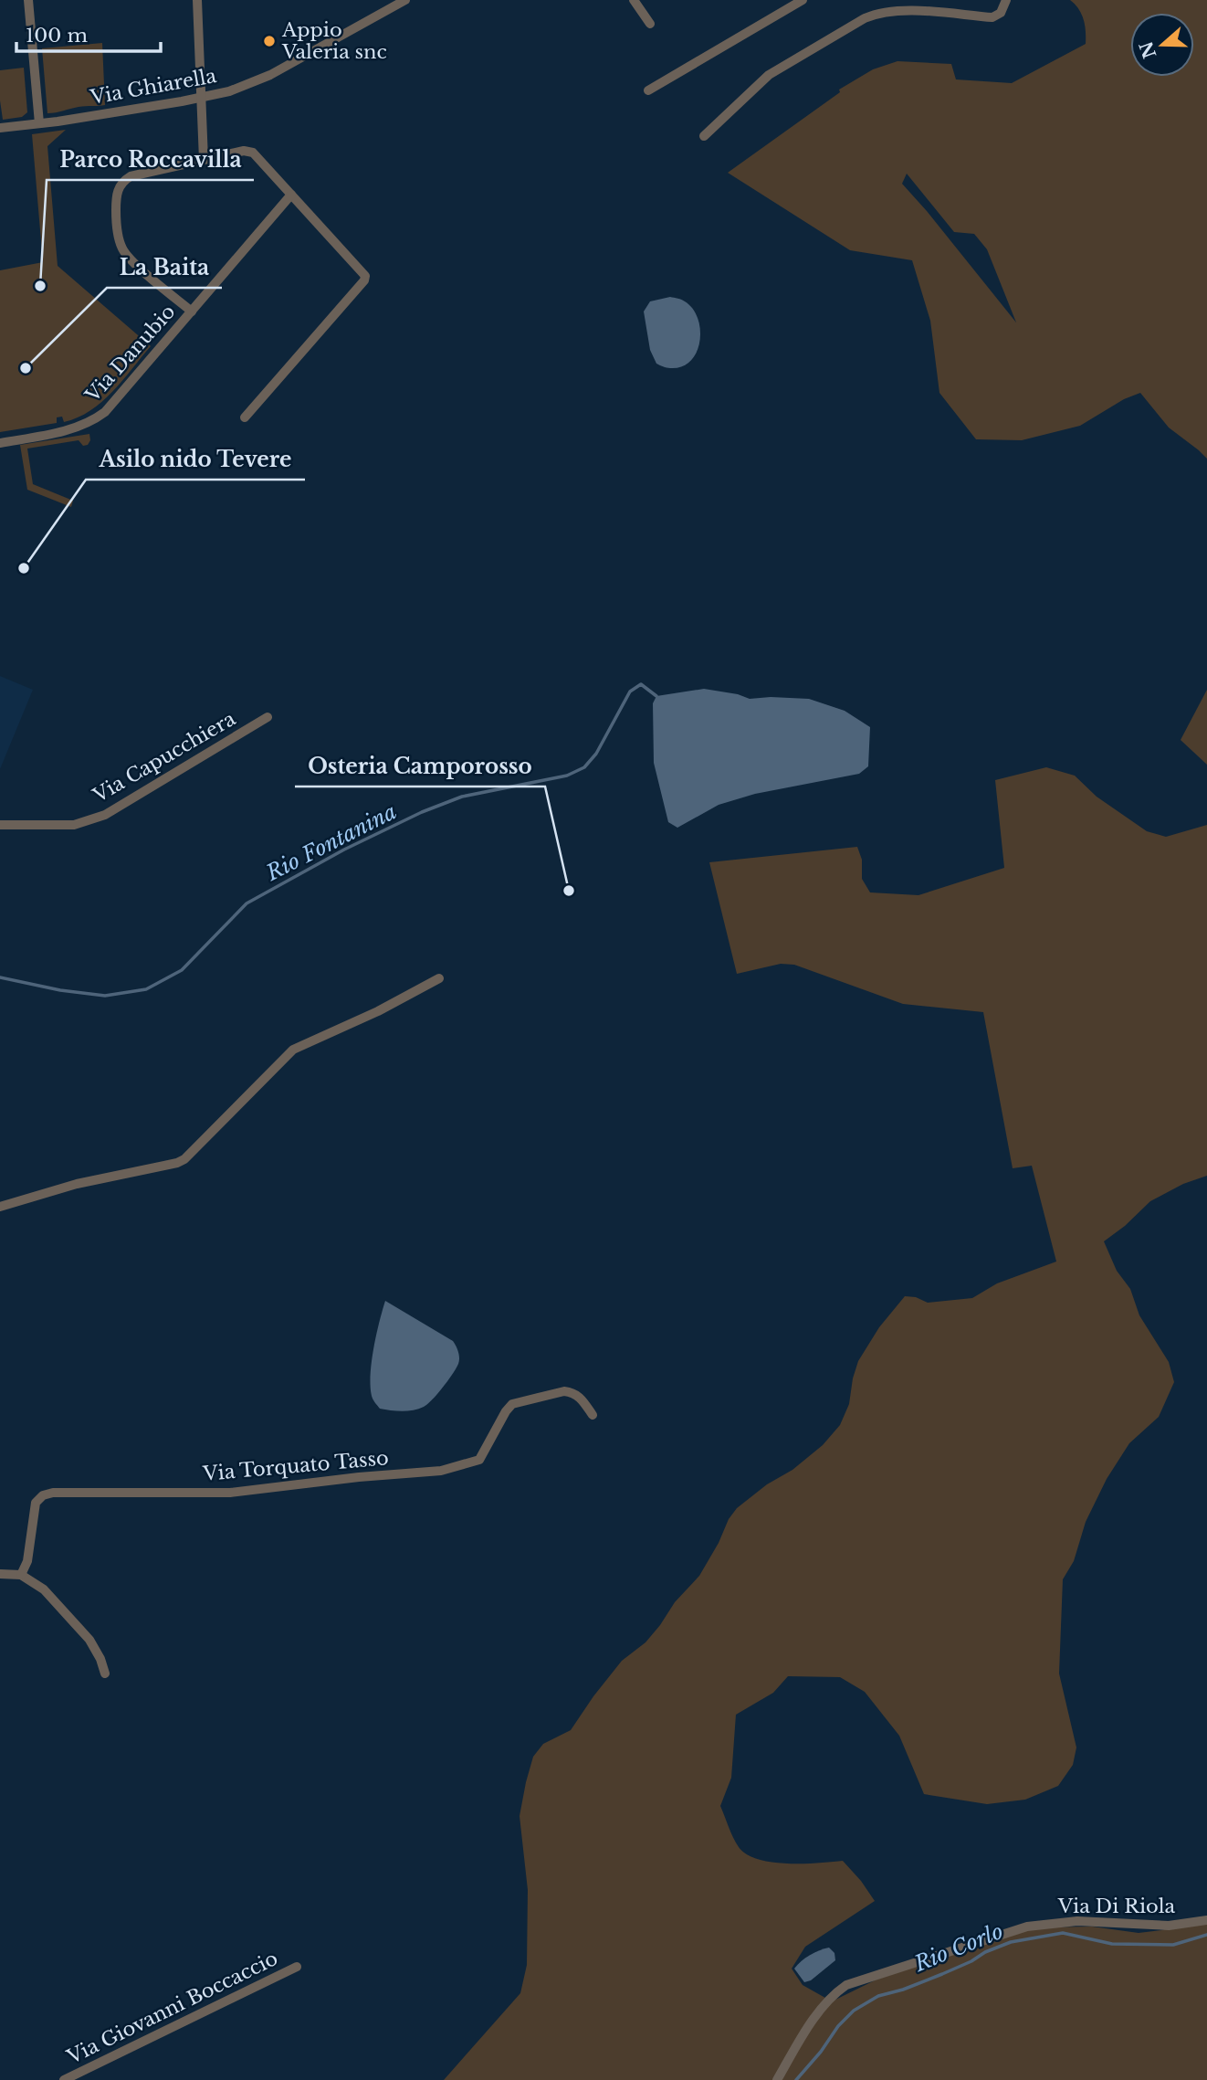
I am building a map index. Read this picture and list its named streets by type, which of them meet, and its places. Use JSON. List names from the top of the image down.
{
  "streets": {
    "street": [
      "Via Ghiarella",
      "Via Danubio",
      "Via Capucchiera",
      "Via Torquato Tasso",
      "Via Di Riola",
      "Via Giovanni Boccaccio"
    ]
  },
  "water": ["Rio Fontanina", "Rio Corlo"],
  "places": [
    "Appio Valeria snc",
    "Parco Roccavilla",
    "La Baita",
    "Asilo nido Tevere",
    "Osteria Camporosso"
  ],
  "scale_bar": "100 m",
  "north": "left"
}
